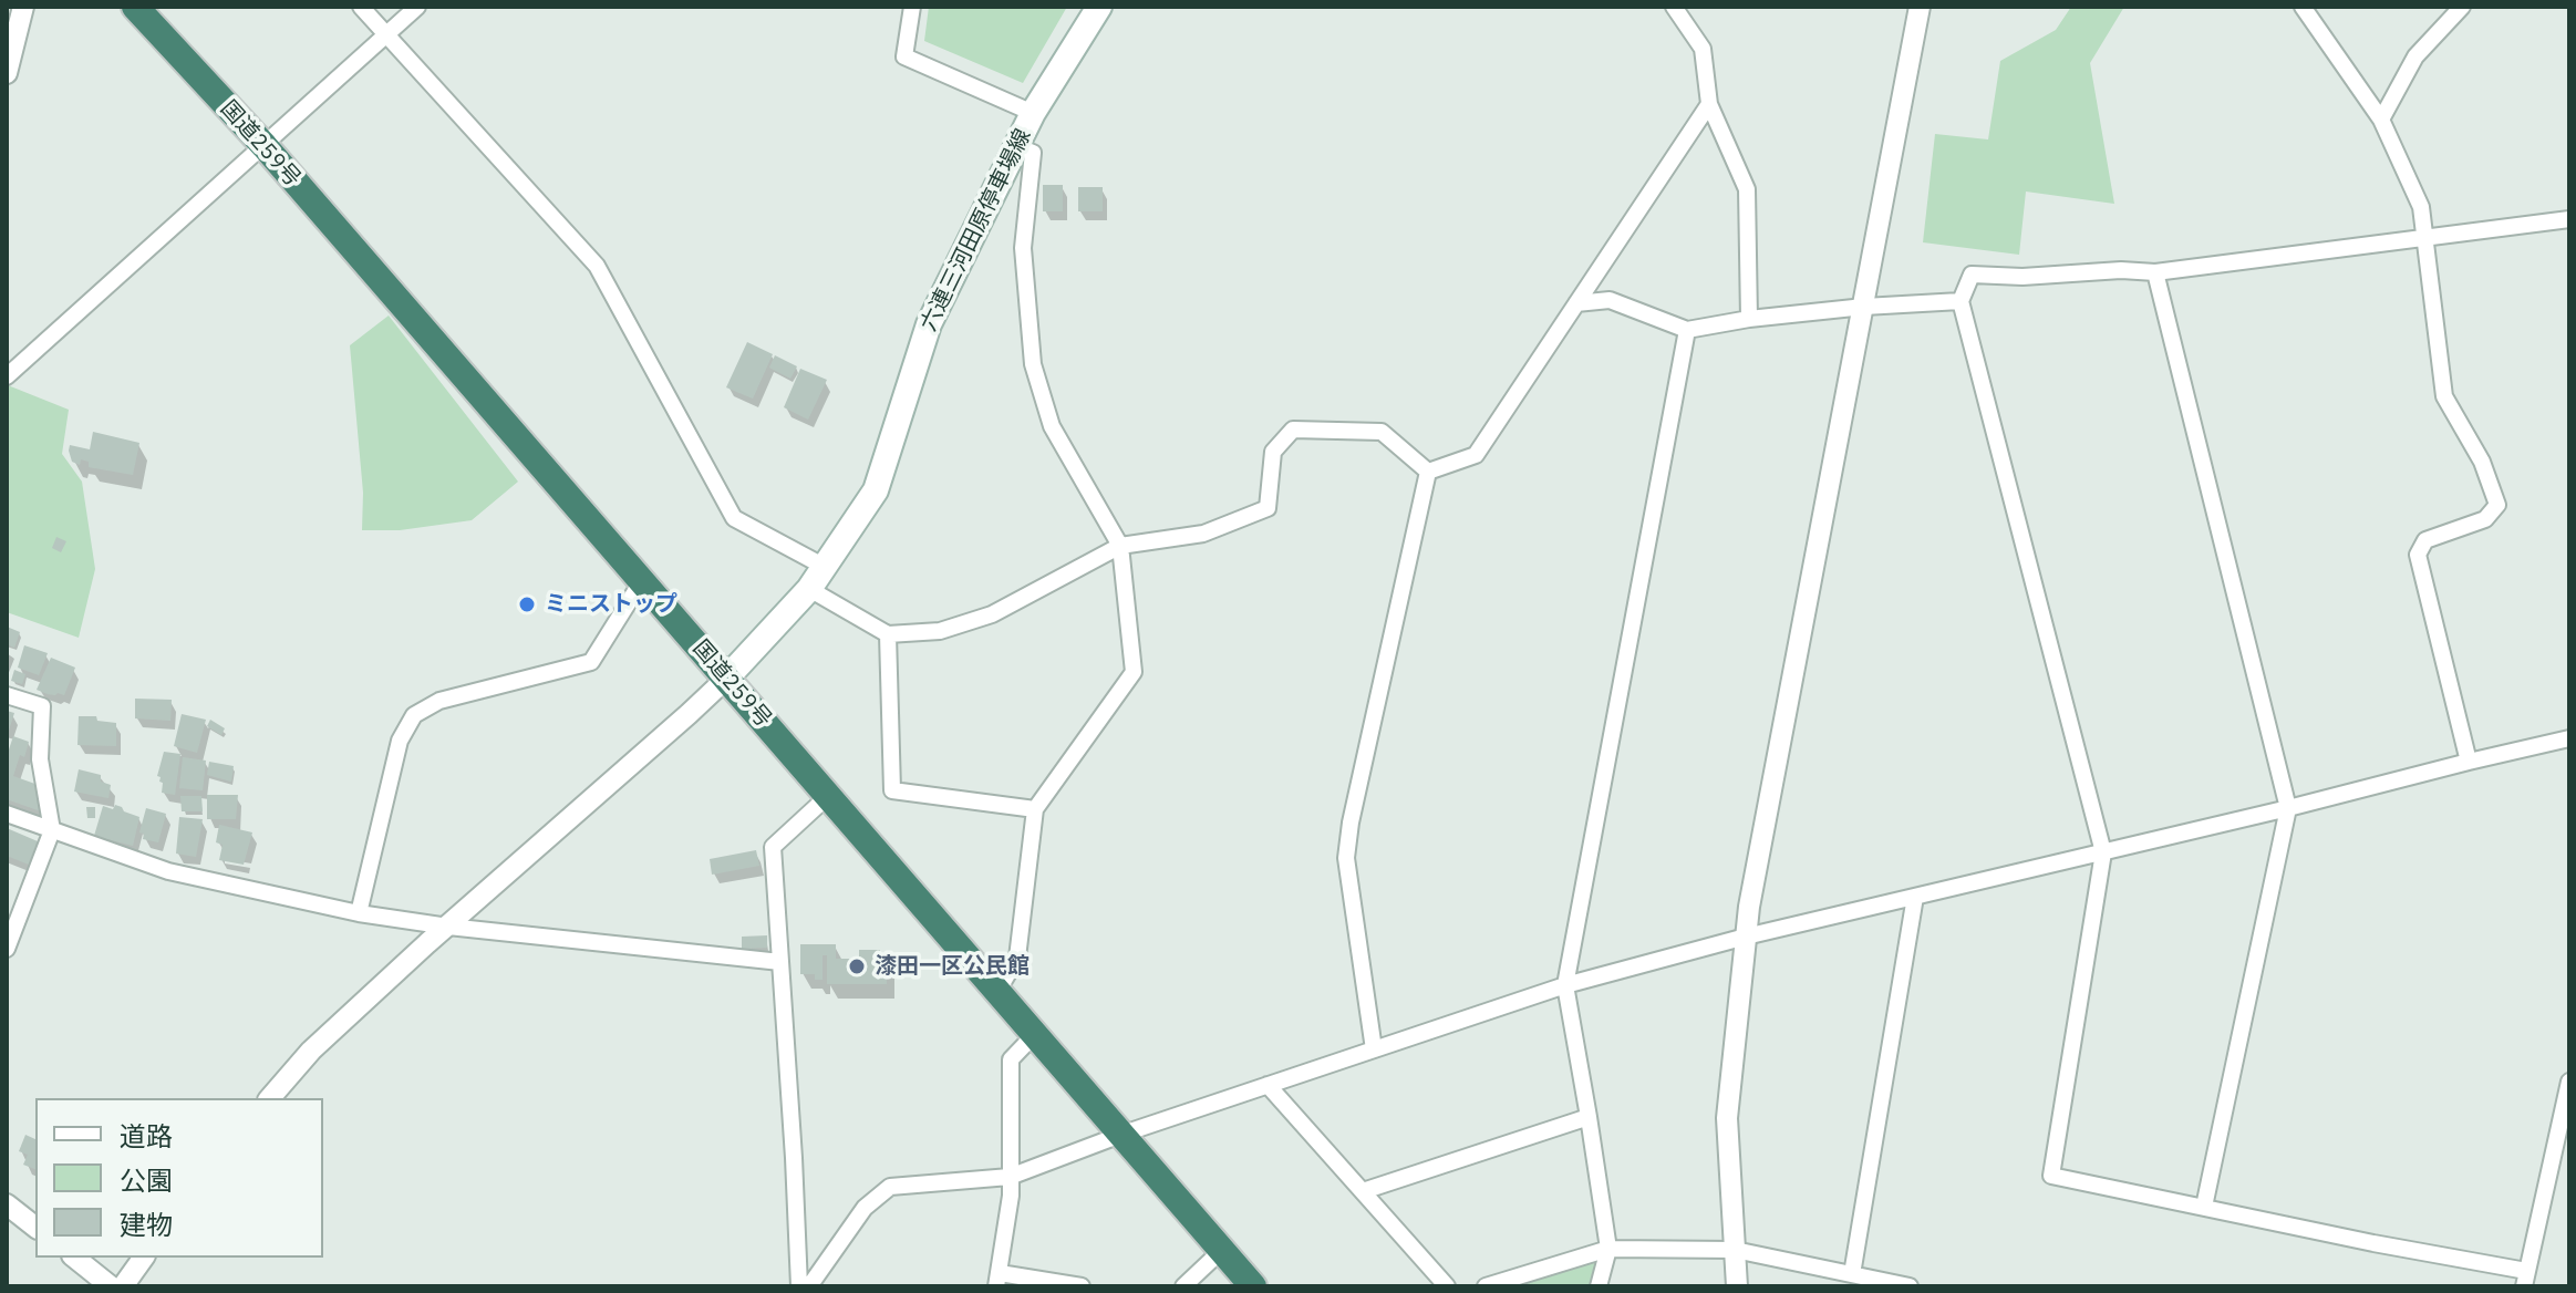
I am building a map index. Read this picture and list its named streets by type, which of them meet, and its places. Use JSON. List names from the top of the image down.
{
  "streets": {
    "highway": ["国道259号"],
    "main road": ["六連三河田原停車場線"]
  },
  "crossings": [
    ["国道259号", "六連三河田原停車場線"]
  ],
  "places": ["ミニストップ", "漆田一区公民館"],
  "legend": ["道路", "公園", "建物"]
}
